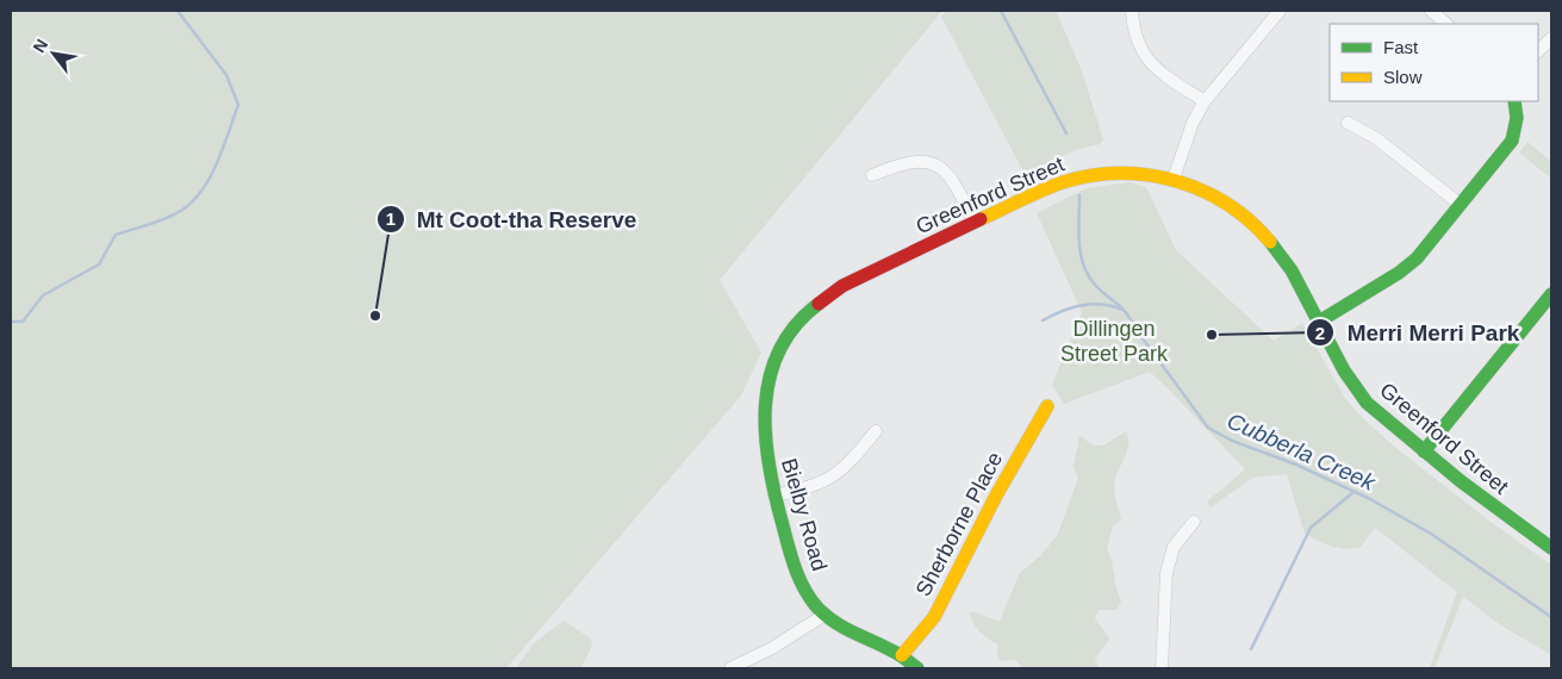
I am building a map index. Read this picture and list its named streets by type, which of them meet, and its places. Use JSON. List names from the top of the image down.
{
  "streets": {
    "street": ["Greenford Street", "Bielby Road", "Sherborne Place"]
  },
  "crossings": [
    ["Greenford Street", "Bielby Road"],
    ["Bielby Road", "Sherborne Place"]
  ],
  "water": ["Cubberla Creek"],
  "parks": ["Dillingen Street Park"],
  "places": ["Mt Coot-tha Reserve", "Merri Merri Park"],
  "legend": ["Fast", "Slow"],
  "north": "top left"
}
